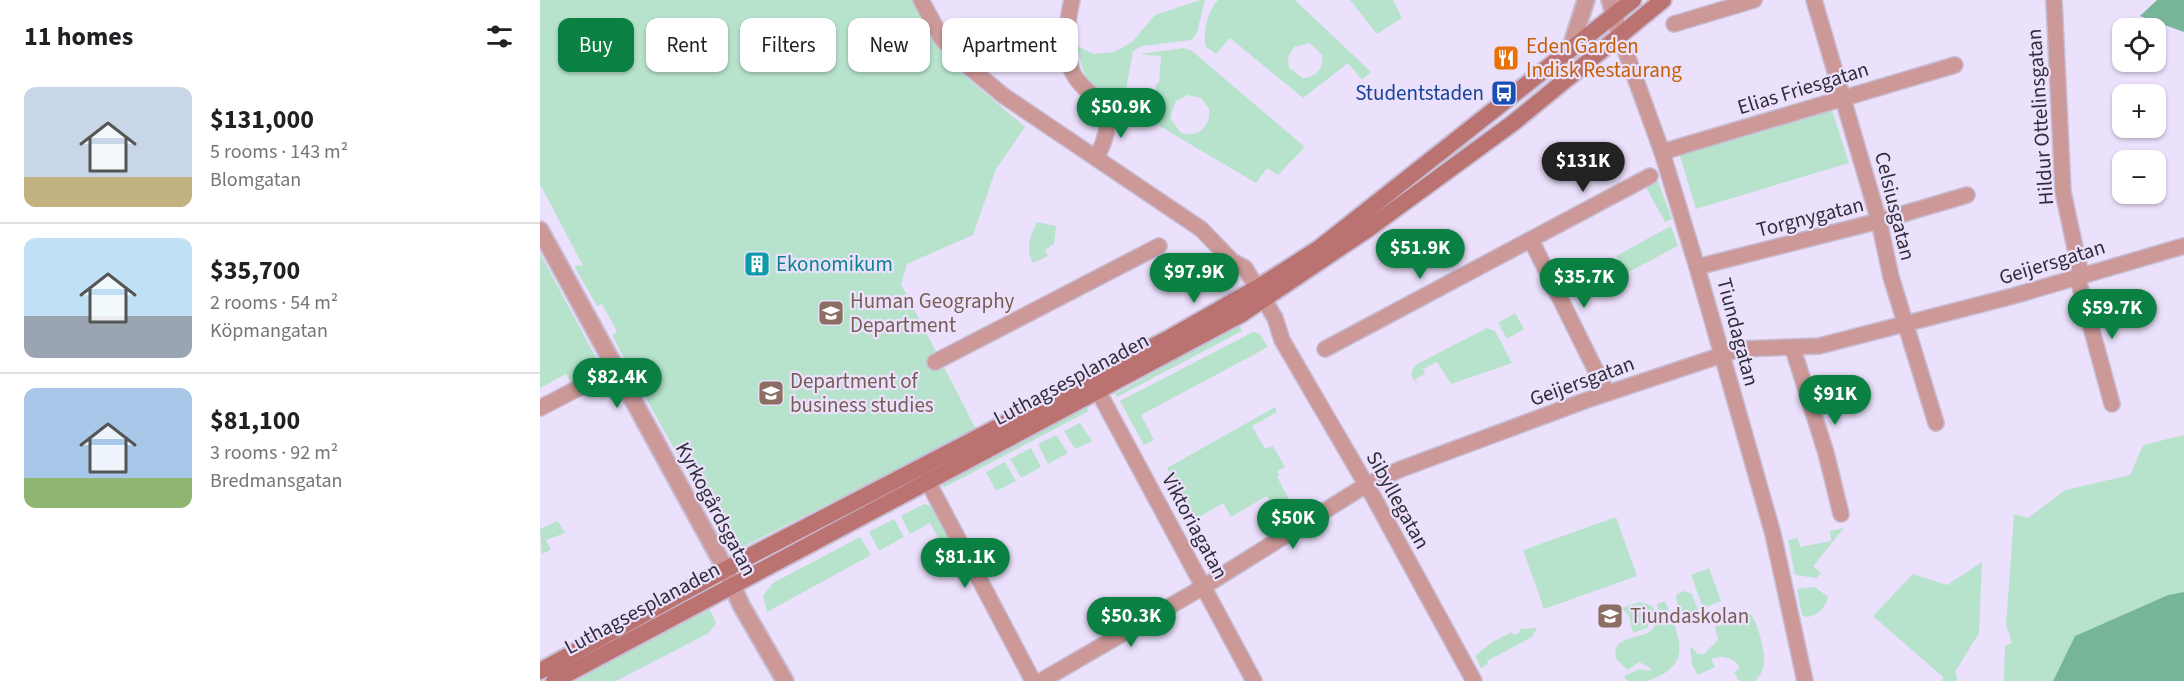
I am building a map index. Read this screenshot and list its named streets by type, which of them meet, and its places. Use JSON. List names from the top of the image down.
{
  "streets": {
    "main road": ["Luthagsesplanaden"],
    "street": [
      "Elias Friesgatan",
      "Hildur Ottelinsgatan",
      "Celsiusgatan",
      "Torgnygatan",
      "Geijersgatan",
      "Tiundagatan",
      "Sibyllegatan",
      "Kyrkogårdsgatan",
      "Viktoriagatan"
    ]
  },
  "crossings": [
    ["Elias Friesgatan", "Celsiusgatan"],
    ["Elias Friesgatan", "Tiundagatan"],
    ["Hildur Ottelinsgatan", "Geijersgatan"],
    ["Celsiusgatan", "Torgnygatan"],
    ["Celsiusgatan", "Geijersgatan"],
    ["Torgnygatan", "Tiundagatan"],
    ["Geijersgatan", "Tiundagatan"],
    ["Geijersgatan", "Sibyllegatan"],
    ["Geijersgatan", "Viktoriagatan"],
    ["Tiundagatan", "Luthagsesplanaden"],
    ["Luthagsesplanaden", "Sibyllegatan"],
    ["Luthagsesplanaden", "Kyrkogårdsgatan"],
    ["Luthagsesplanaden", "Viktoriagatan"]
  ],
  "places": {
    "restaurant": ["Eden Garden Indisk Restaurang"],
    "bus stop": ["Studentstaden"],
    "building": ["Ekonomikum"],
    "school or university": ["Human Geography Department", "Department of business studies", "Tiundaskolan"]
  },
  "page": {
    "heading": "11 homes",
    "map_buttons": ["+", "−"],
    "chip": [
      "Buy",
      "Rent",
      "Filters",
      "New",
      "Apartment"
    ],
    "list": [
      {
        "name": "$131,000",
        "note": "5 rooms · 143 m² · Blomgatan"
      },
      {
        "name": "$35,700",
        "note": "2 rooms · 54 m² · Köpmangatan"
      },
      {
        "name": "$81,100",
        "note": "3 rooms · 92 m² · Bredmansgatan"
      }
    ],
    "price": [
      "$50.9K",
      "$131K",
      "$51.9K",
      "$97.9K",
      "$35.7K",
      "$59.7K",
      "$82.4K",
      "$91K",
      "$50K",
      "$81.1K",
      "$50.3K"
    ]
  }
}
